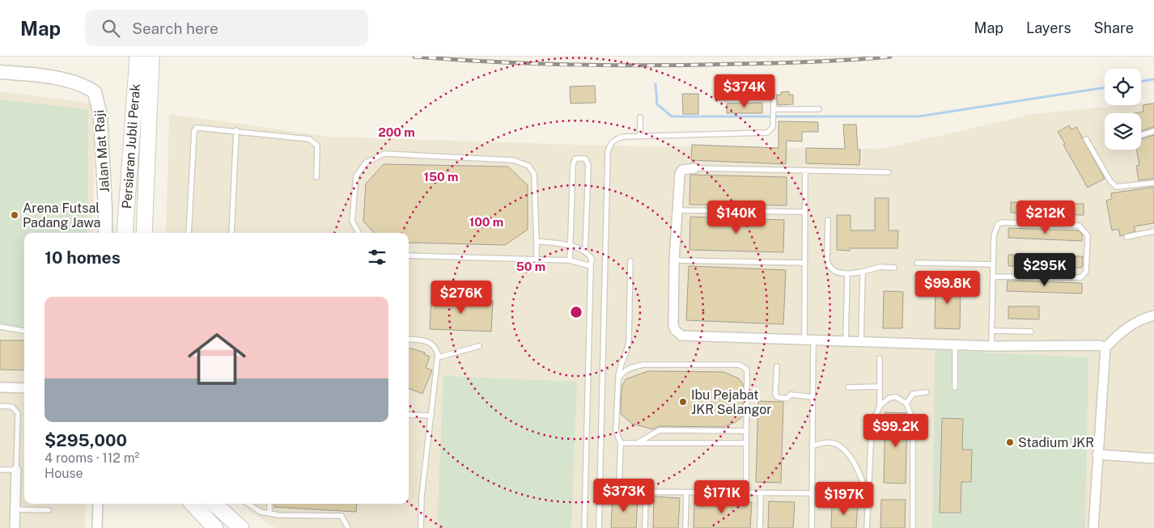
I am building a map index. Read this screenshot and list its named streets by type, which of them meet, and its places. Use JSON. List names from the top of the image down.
{
  "streets": {
    "main road": ["Persiaran Jubli Perak"],
    "street": ["Jalan Mat Raji"]
  },
  "places": ["Arena Futsal Padang Jawa", "Ibu Pejabat JKR Selangor", "Stadium JKR"],
  "page": {
    "header": "Map",
    "search": "Search here",
    "nav": ["Map", "Layers", "Share"],
    "price": [
      "$374K",
      "$140K",
      "$212K",
      "$295K",
      "$99.8K",
      "$276K",
      "$99.2K",
      "$373K",
      "$171K",
      "$197K"
    ],
    "heading": "10 homes",
    "list": [
      {
        "name": "$295,000",
        "note": "4 rooms · 112 m² · House"
      }
    ]
  },
  "rings": [
    "200 m",
    "150 m",
    "100 m",
    "50 m"
  ]
}
